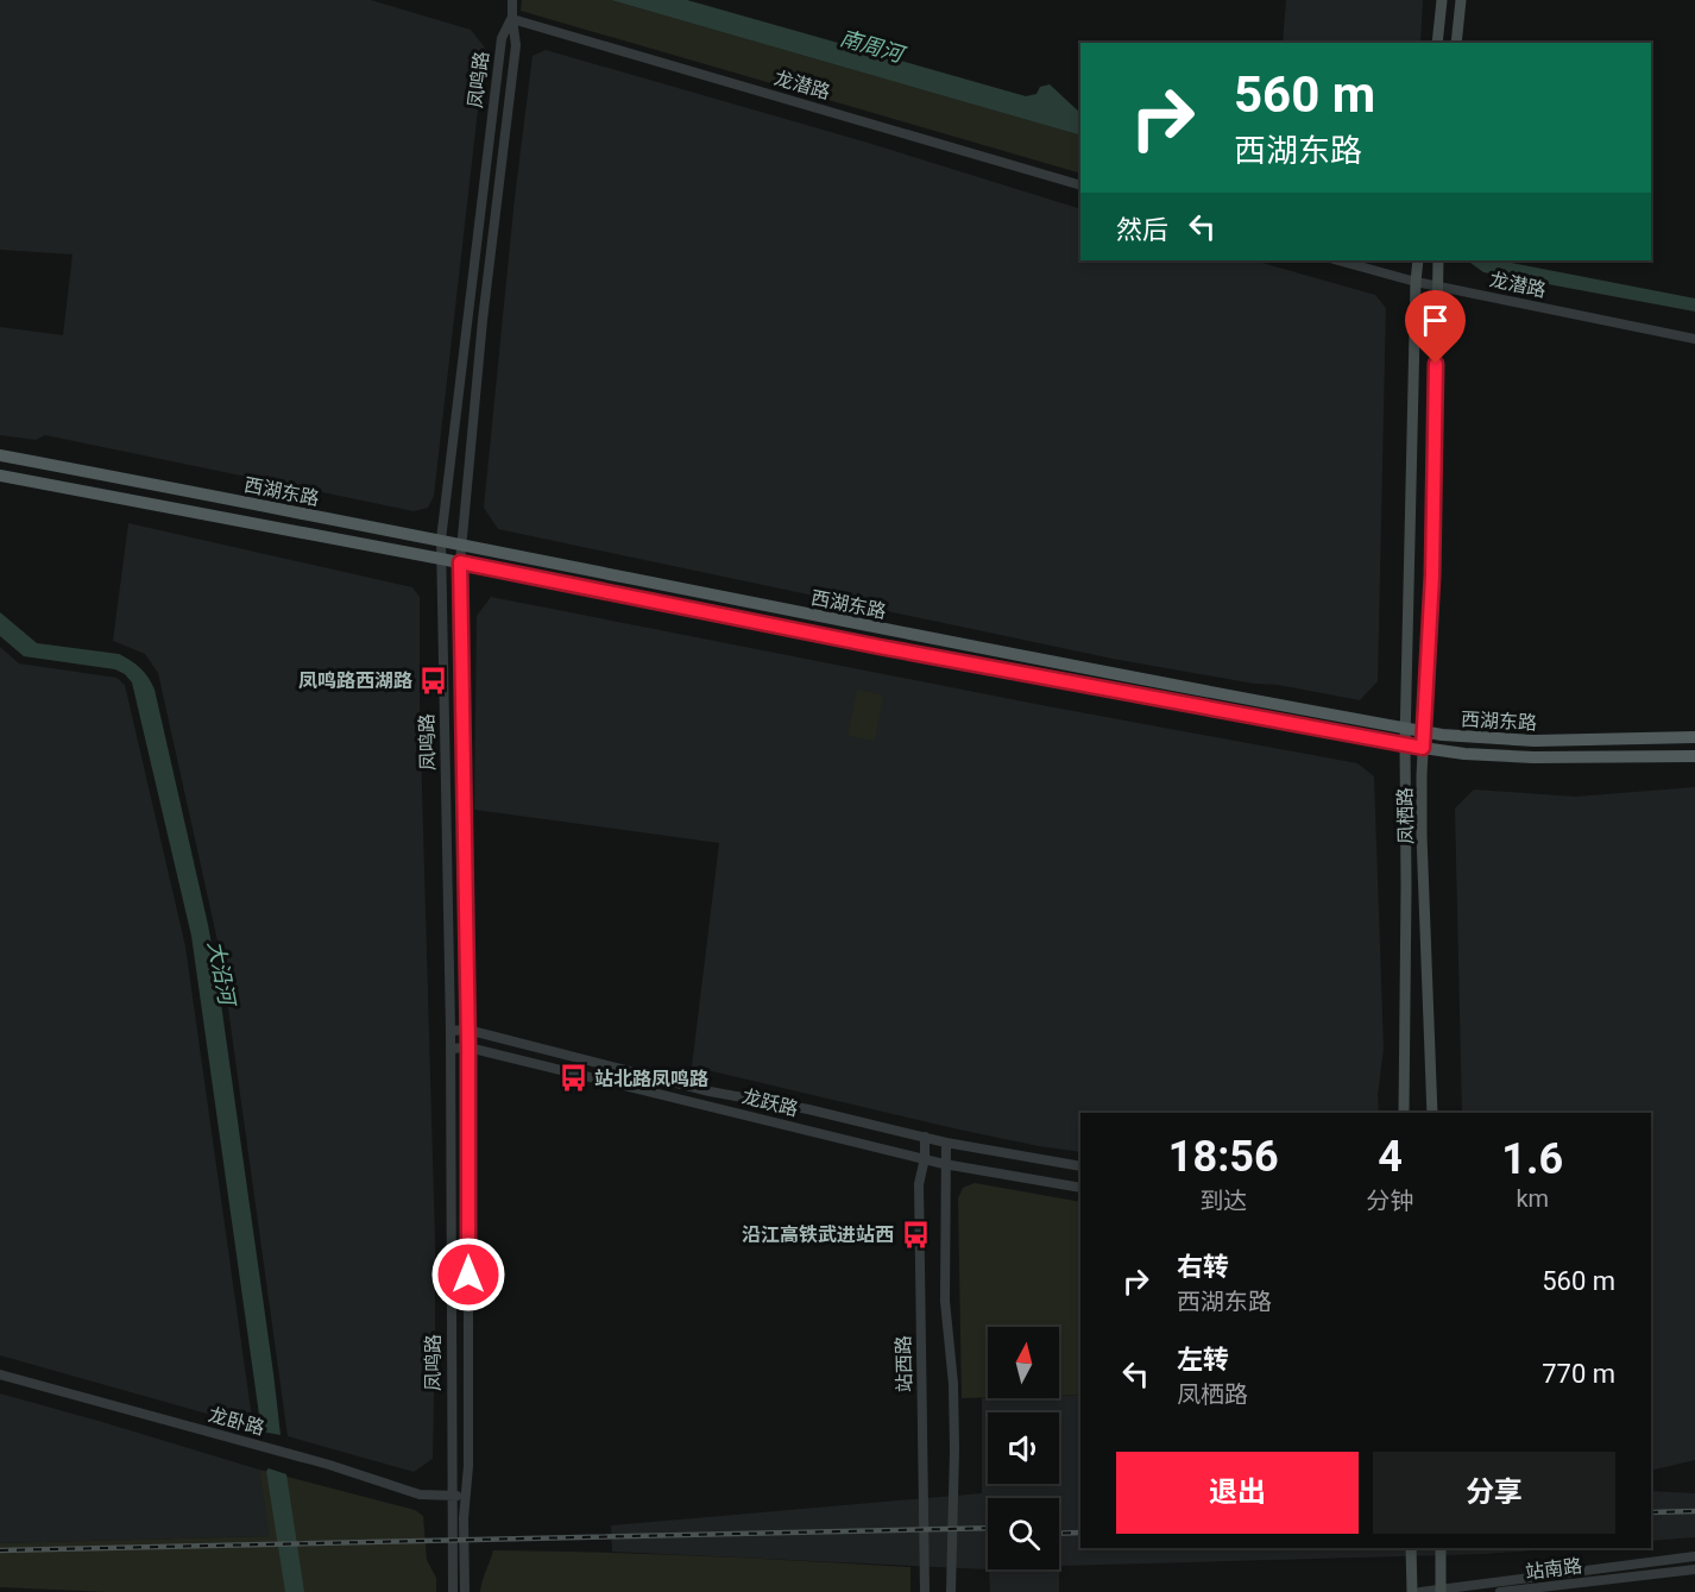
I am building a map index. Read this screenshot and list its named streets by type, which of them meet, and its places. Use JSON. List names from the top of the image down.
{
  "streets": {
    "main road": ["西湖东路", "凤栖路"],
    "street": [
      "凤鸣路",
      "龙潜路",
      "龙跃路",
      "站西路",
      "龙卧路",
      "站南路"
    ]
  },
  "crossings": [
    ["凤鸣路", "龙潜路"],
    ["凤鸣路", "西湖东路"],
    ["凤鸣路", "龙跃路"],
    ["凤鸣路", "龙卧路"],
    ["龙潜路", "凤栖路"],
    ["西湖东路", "凤栖路"],
    ["龙跃路", "站西路"]
  ],
  "water": ["南周河", "大沿河"],
  "places": {
    "bus stop": ["凤鸣路西湖路", "站北路凤鸣路", "沿江高铁武进站西"]
  },
  "north": "top",
  "page": {
    "turn": ["560 m", "西湖东路"],
    "then": "然后",
    "eta": [
      "18:56",
      "到达",
      "4",
      "分钟",
      "1.6",
      "km"
    ],
    "list": [
      {
        "name": "右转",
        "note": "西湖东路",
        "value": "560 m"
      },
      {
        "name": "左转",
        "note": "凤栖路",
        "value": "770 m"
      }
    ],
    "buttons": ["退出", "分享"]
  }
}
